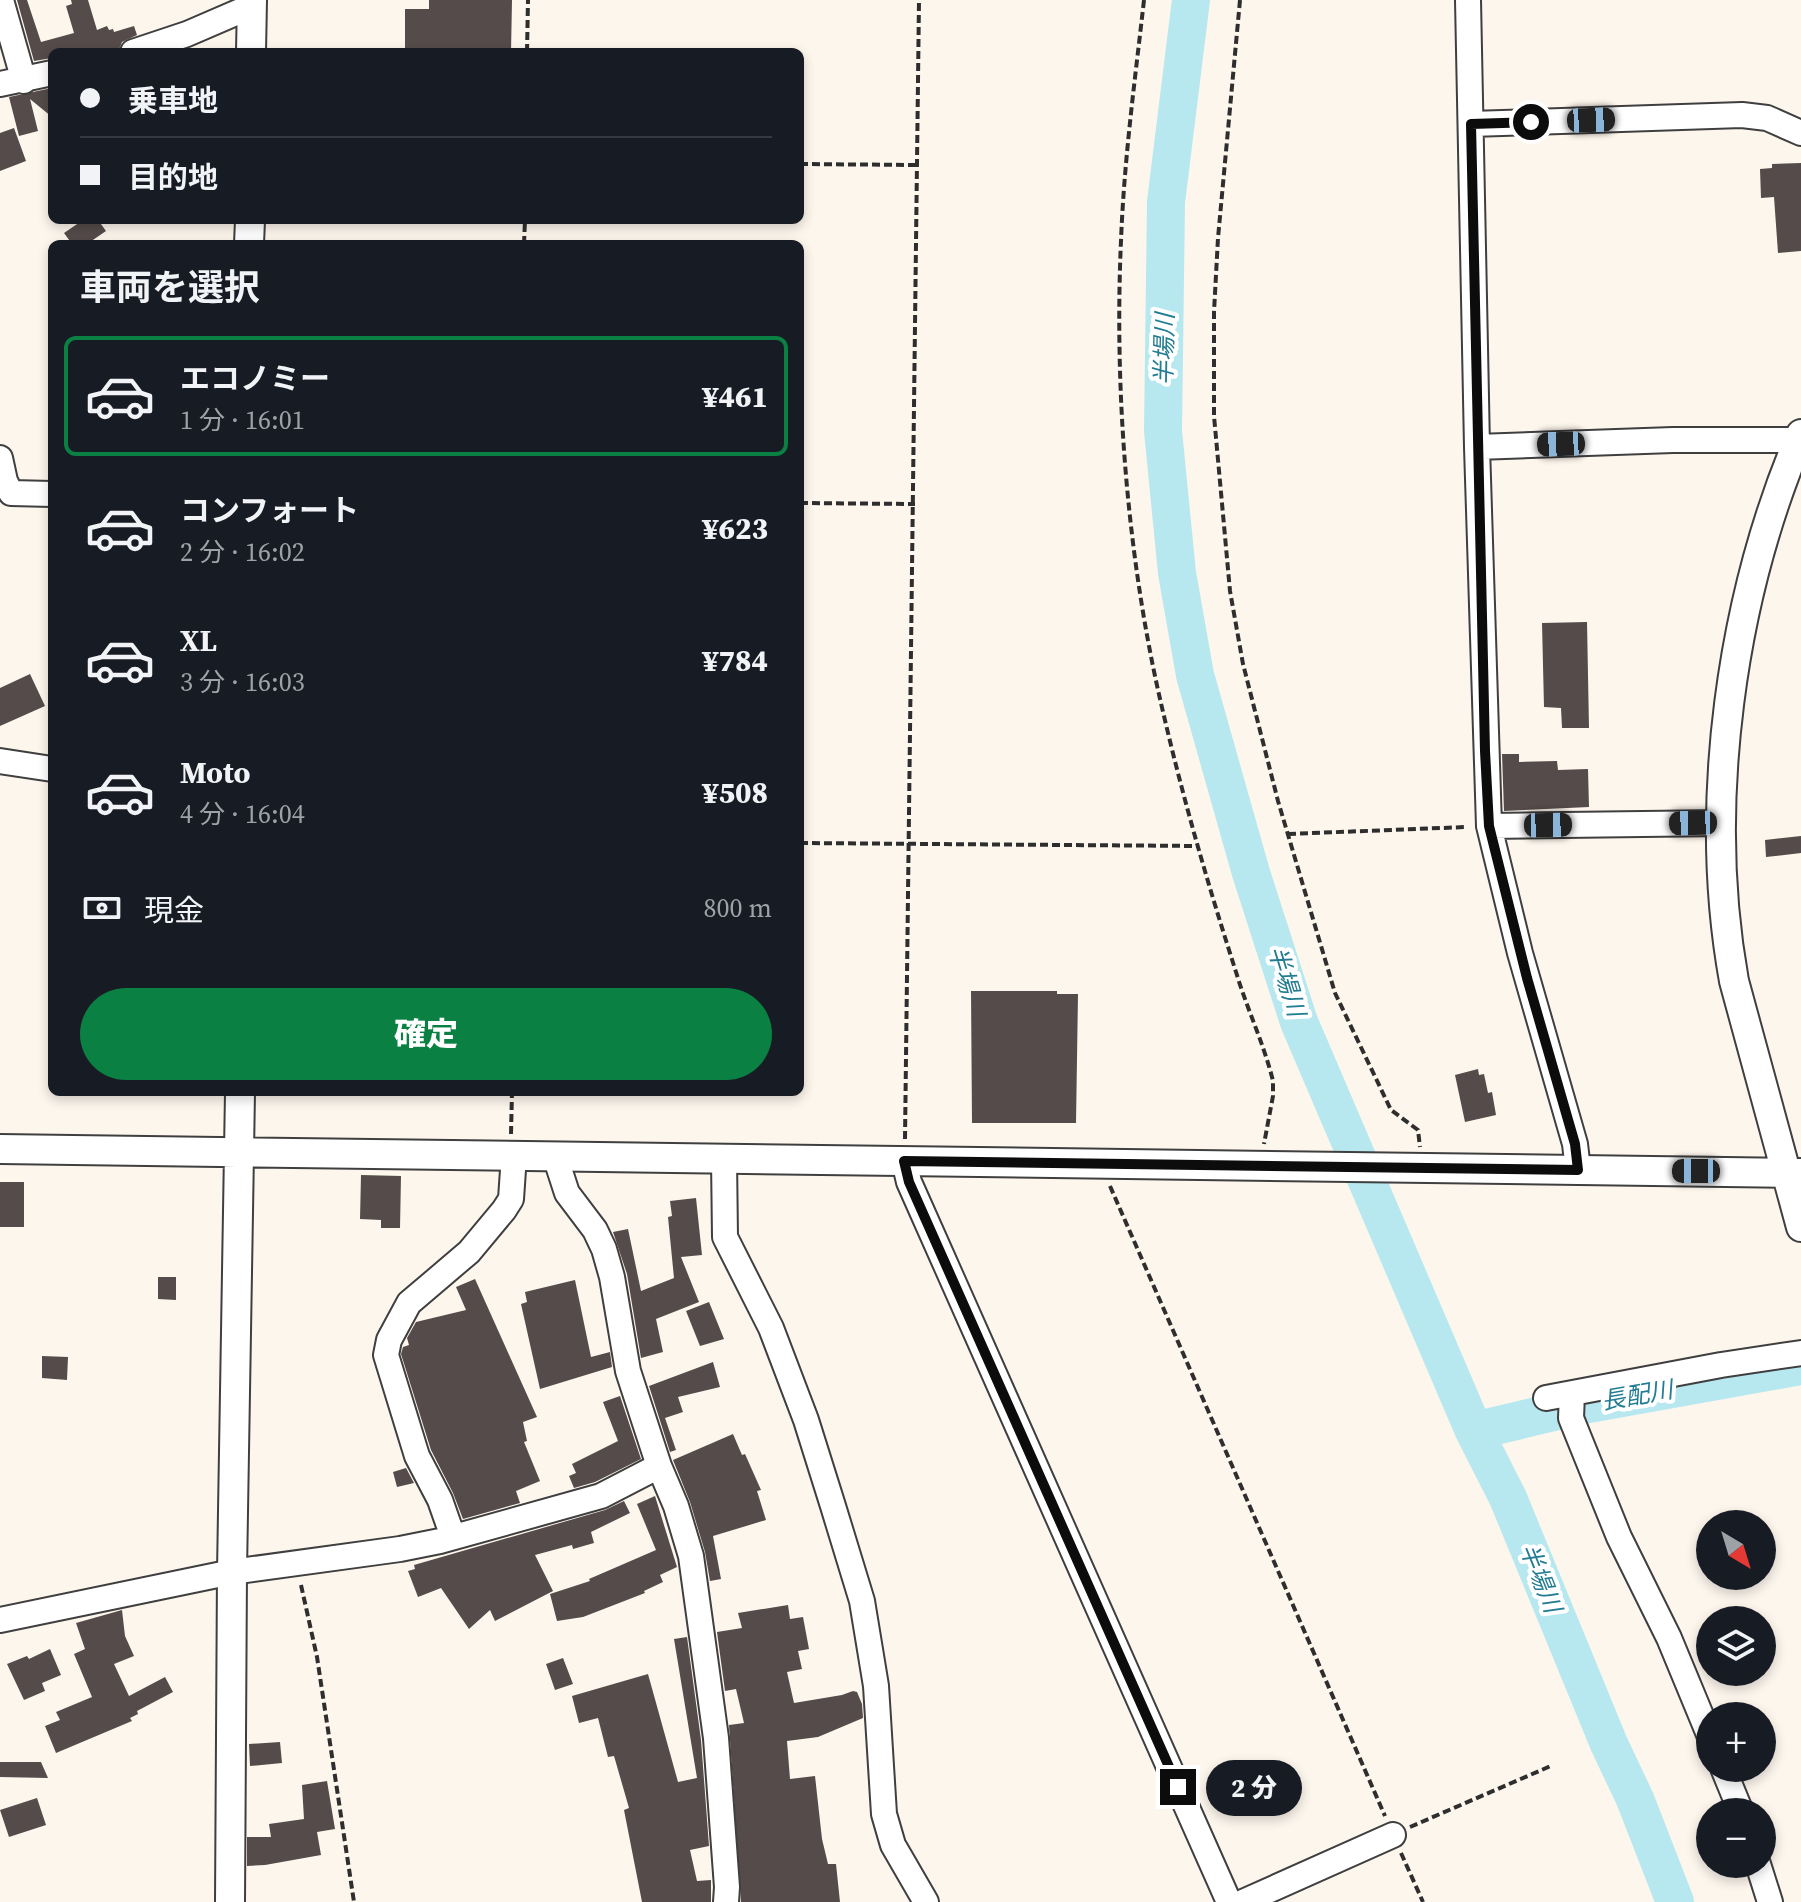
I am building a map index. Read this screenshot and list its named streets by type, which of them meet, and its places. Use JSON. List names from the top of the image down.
{
  "water": ["半場川", "長配川"],
  "north": "bottom right",
  "page": {
    "banner": ["乗車地", "目的地"],
    "heading": "車両を選択",
    "list": [
      {
        "name": "エコノミー",
        "note": "1 分 · 16:01",
        "value": "¥461"
      },
      {
        "name": "コンフォート",
        "note": "2 分 · 16:02",
        "value": "¥623"
      },
      {
        "name": "XL",
        "note": "3 分 · 16:03",
        "value": "¥784"
      },
      {
        "name": "Moto",
        "note": "4 分 · 16:04",
        "value": "¥508"
      }
    ],
    "pay": ["現金", "800 m"],
    "buttons": "確定",
    "map_buttons": ["+", "−"],
    "bubble": "2 分"
  }
}
